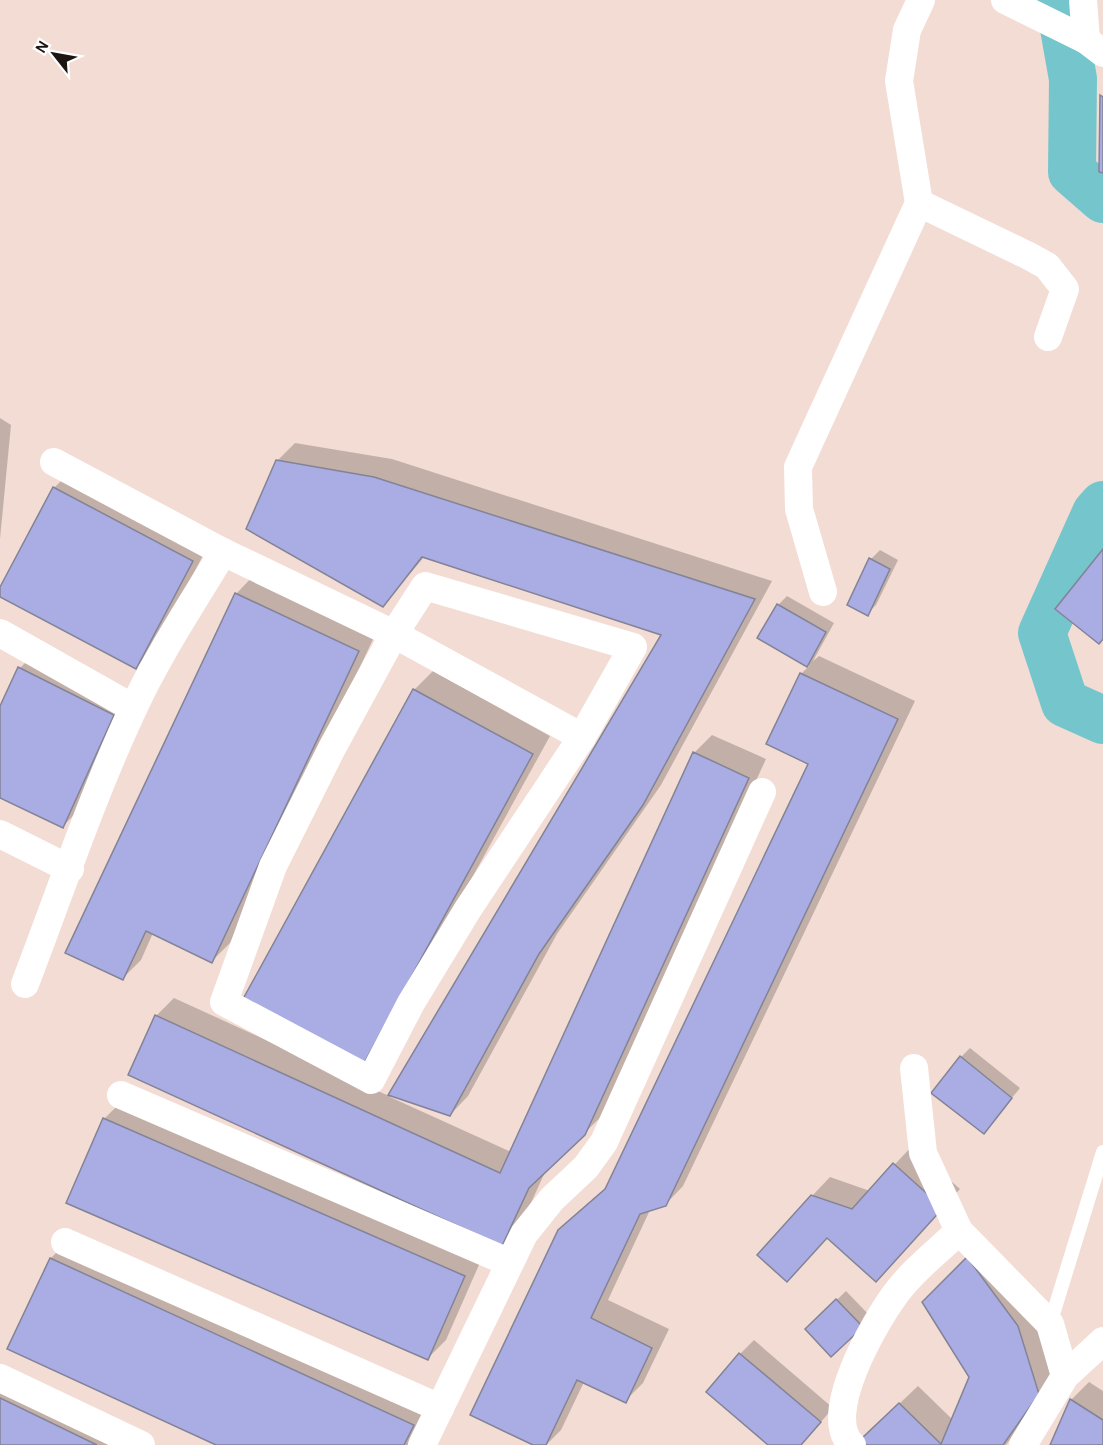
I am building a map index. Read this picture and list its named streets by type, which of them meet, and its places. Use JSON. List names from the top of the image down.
{
  "north": "top left"
}
